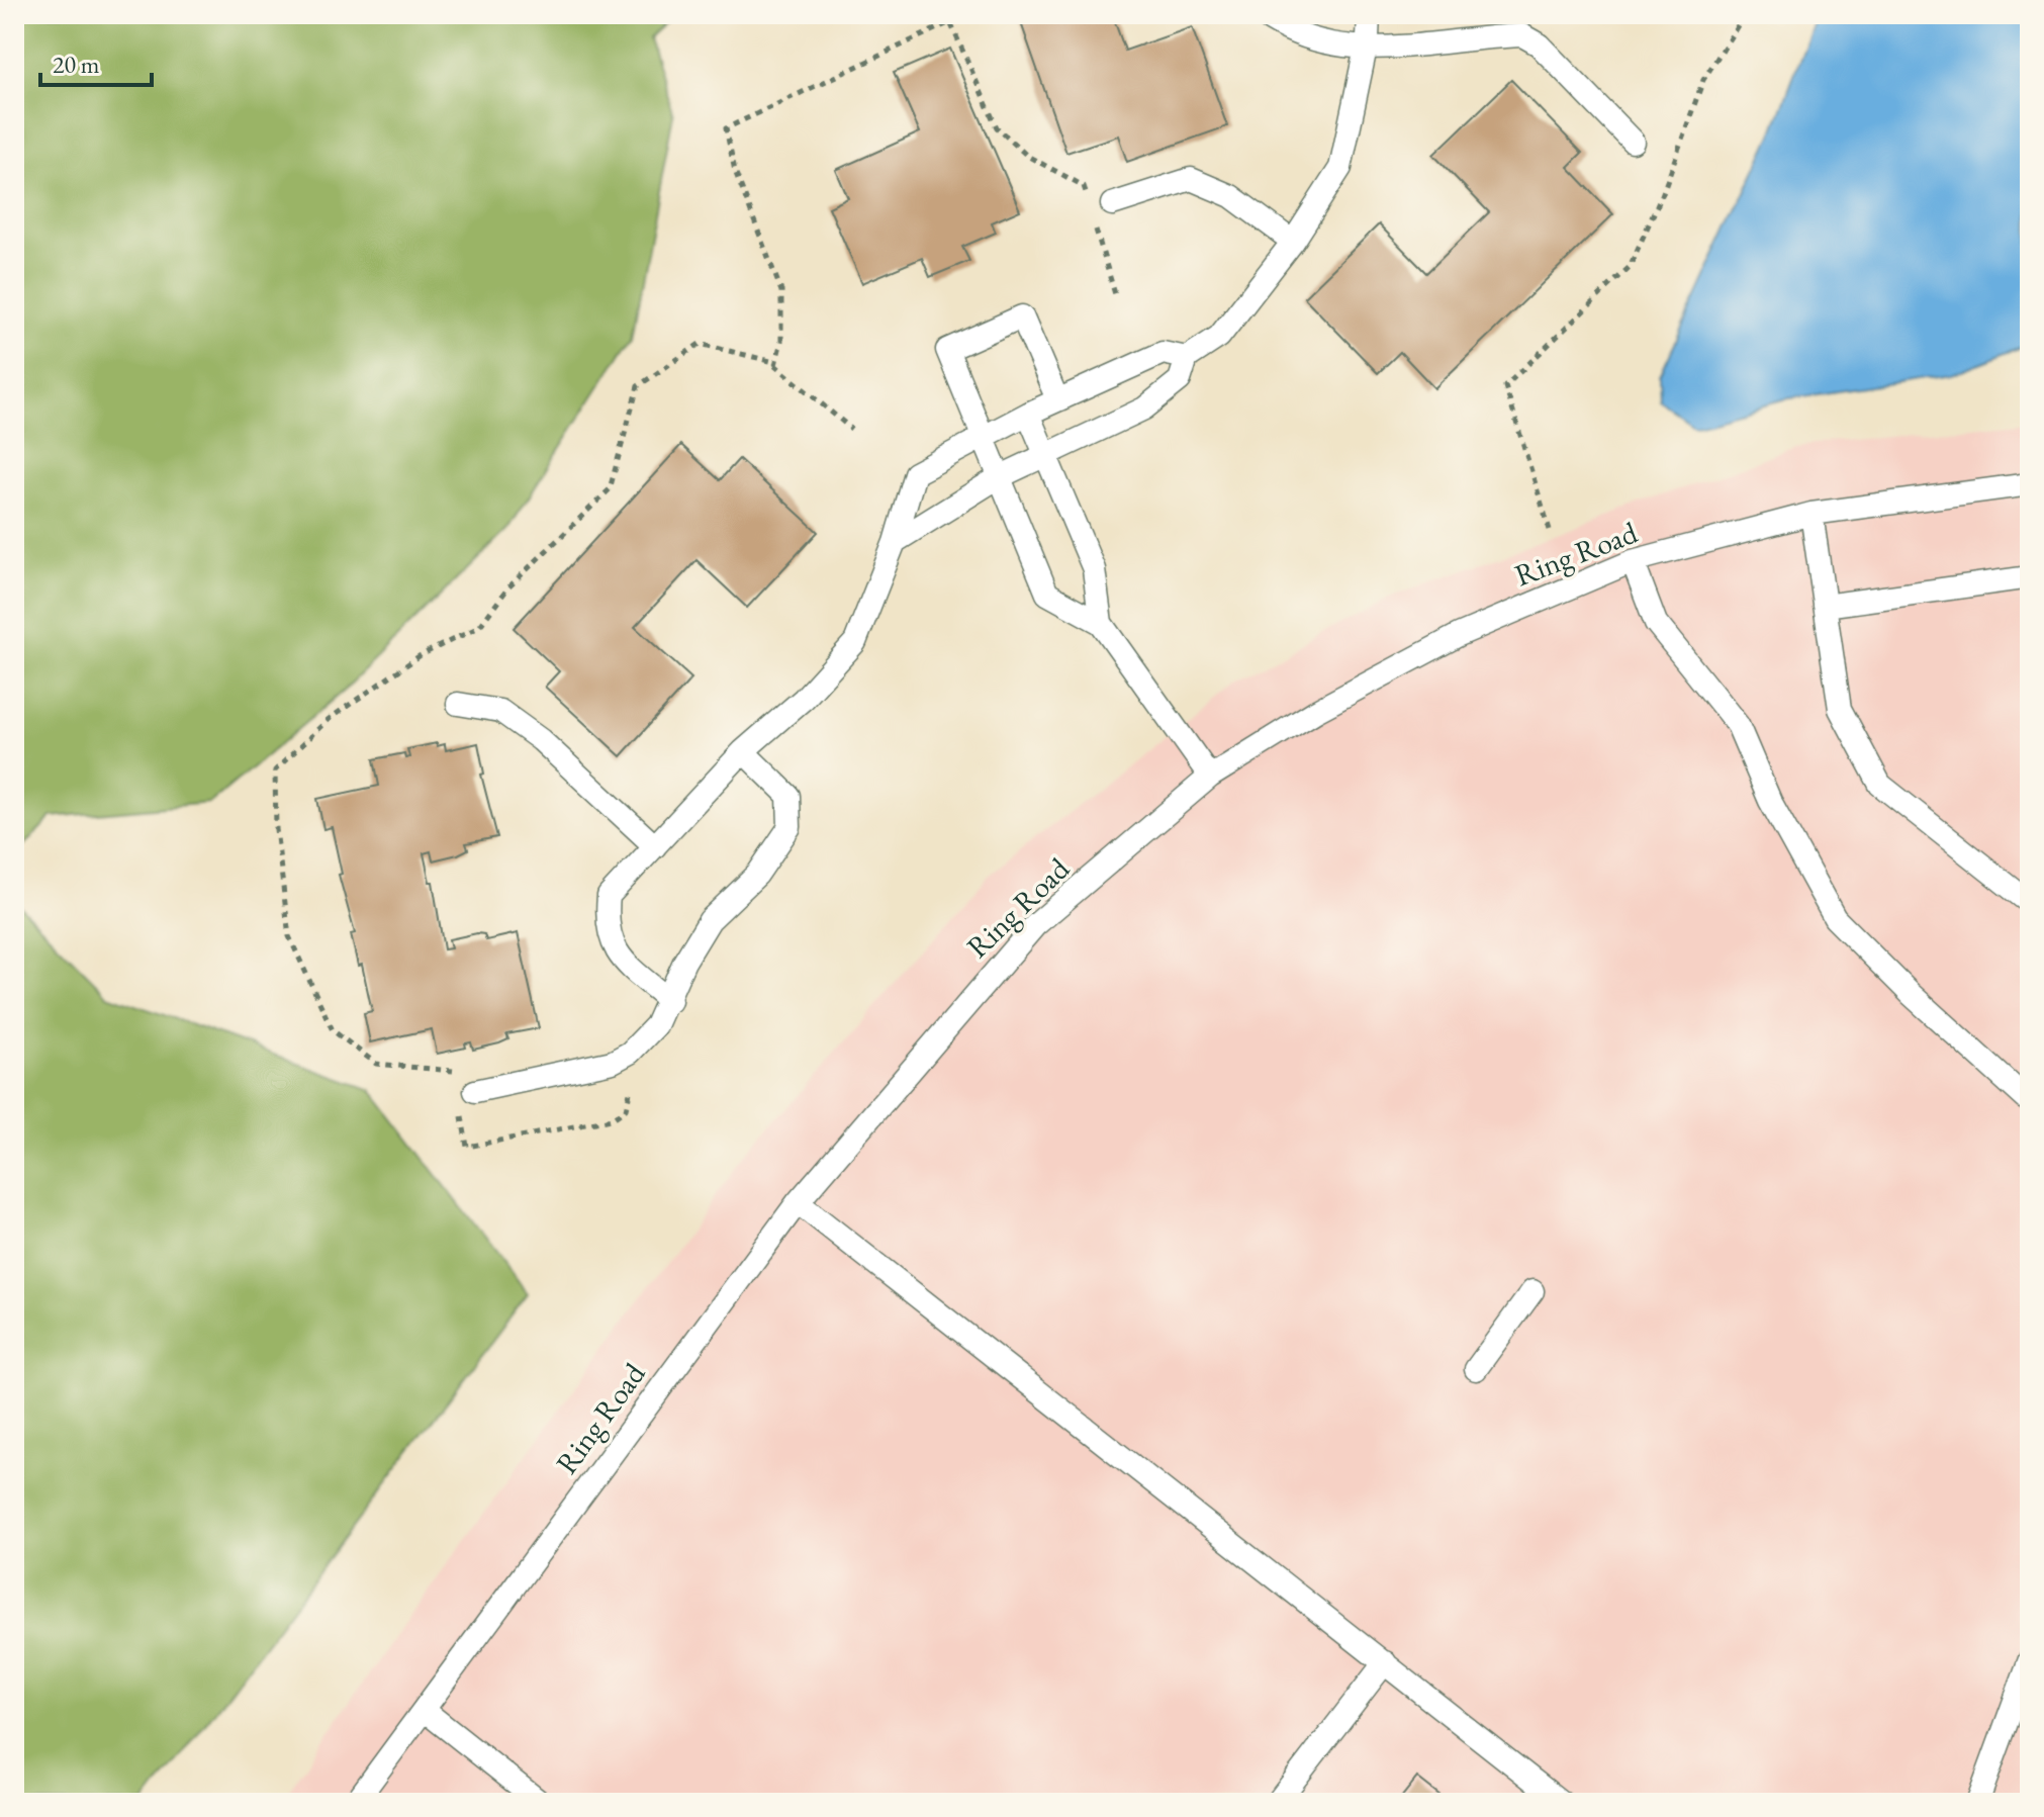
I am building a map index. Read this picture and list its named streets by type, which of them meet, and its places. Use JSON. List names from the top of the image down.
{
  "streets": {
    "lane": ["Ring Road"]
  },
  "scale_bar": "20 m"
}
